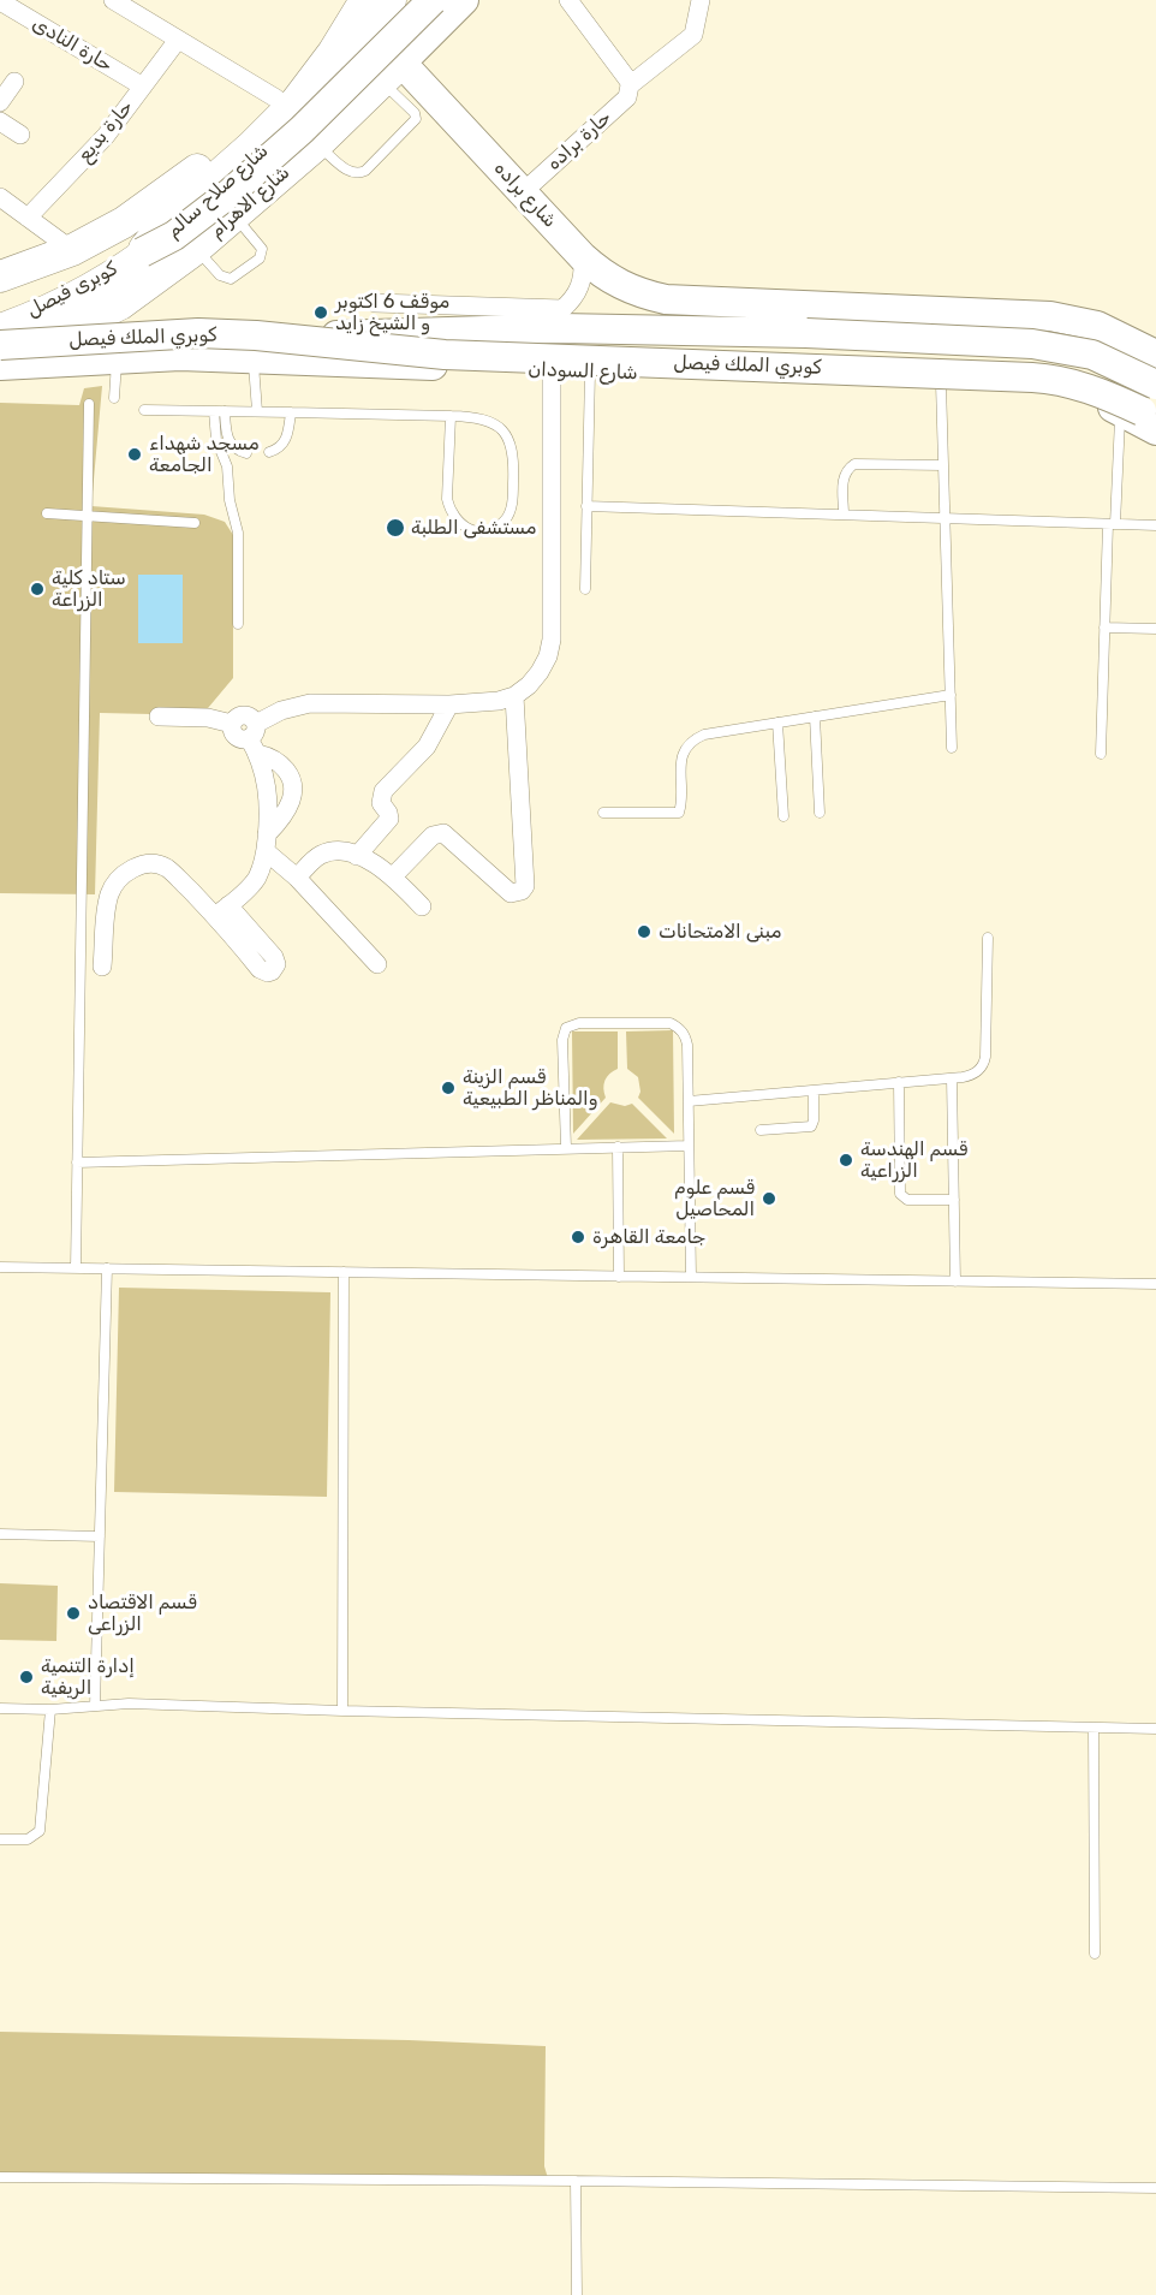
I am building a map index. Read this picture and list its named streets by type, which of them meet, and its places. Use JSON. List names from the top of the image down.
{
  "streets": {
    "highway": ["شارع صلاح سالم", "شارع الاهرام", "كوبرى فيصل"],
    "main road": ["شارع براده", "كوبري الملك فيصل", "شارع السودان"],
    "street": ["حارة النادى", "حارة بديع", "حارة براده"]
  },
  "crossings": [
    ["حارة النادى", "حارة بديع"],
    ["حارة براده", "شارع براده"],
    ["شارع صلاح سالم", "شارع الاهرام"],
    ["شارع براده", "شارع الاهرام"],
    ["شارع الاهرام", "كوبري الملك فيصل"],
    ["كوبري الملك فيصل", "شارع السودان"]
  ],
  "places": [
    "موقف 6 اكتوبر و الشيخ زايد",
    "مسجد شهداء الجامعة",
    "مستشفى الطلبة",
    "ستاد كلية الزراعة",
    "مبنى الامتحانات",
    "قسم الزينة والمناظر الطبيعية",
    "قسم الهندسة الزراعية",
    "قسم علوم المحاصيل",
    "جامعة القاهرة",
    "قسم الاقتصاد الزراعى",
    "إدارة التنمية الريفية"
  ]
}
